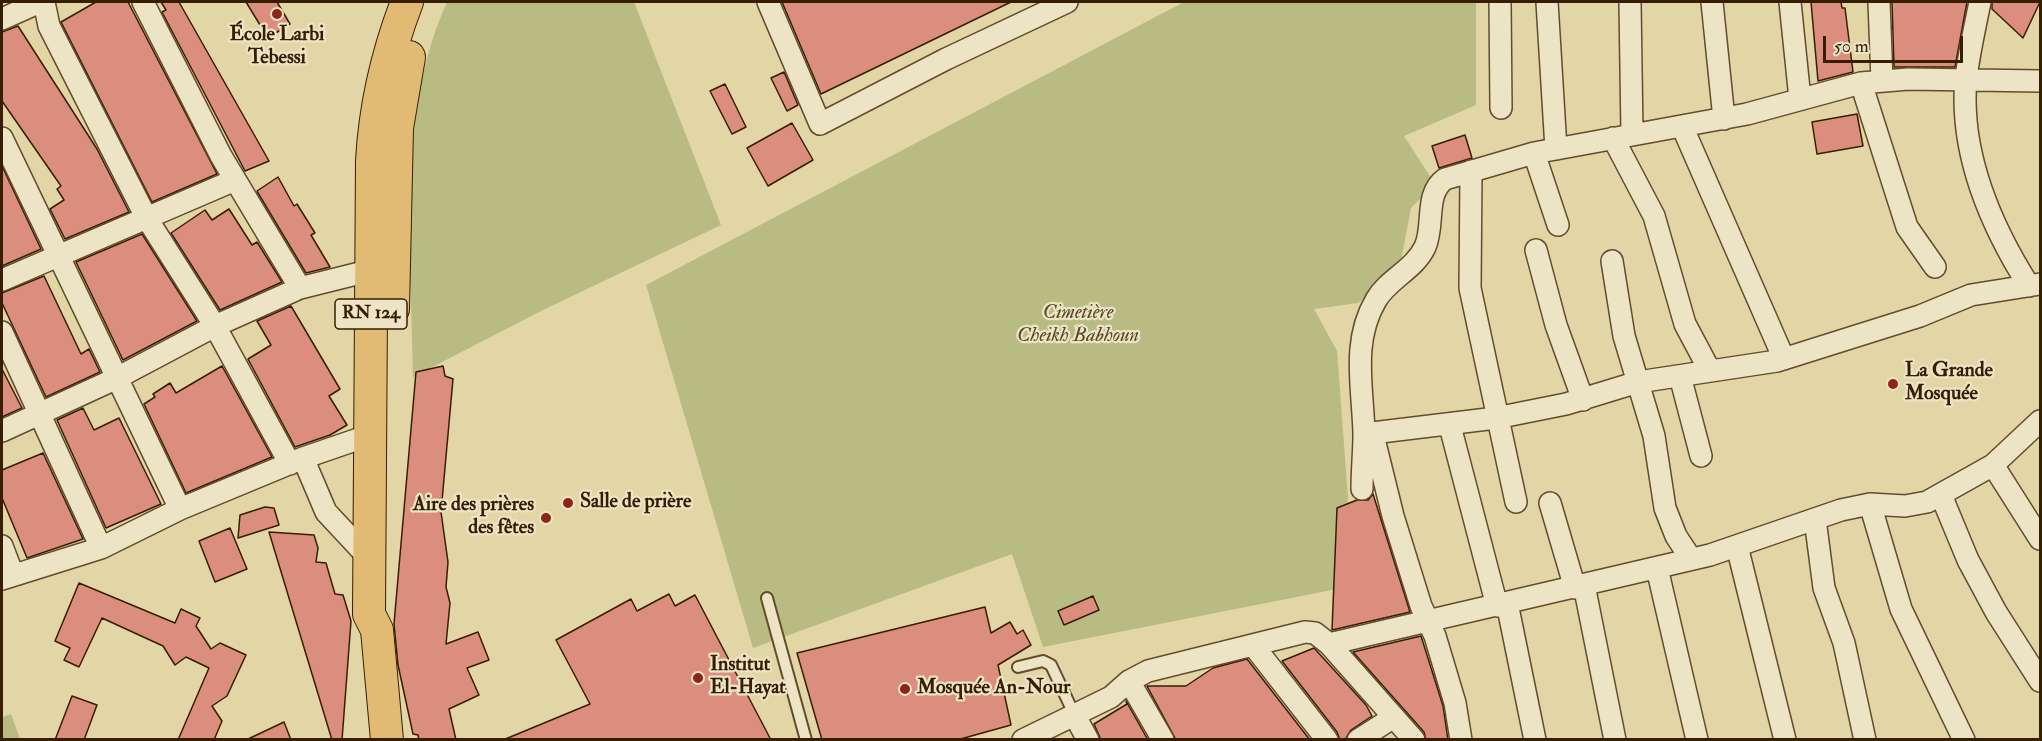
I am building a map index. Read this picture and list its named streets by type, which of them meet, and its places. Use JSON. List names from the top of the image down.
{
  "streets": {
    "main road": ["RN 124"]
  },
  "parks": ["Cimetière Cheikh Babhoun"],
  "places": [
    "École Larbi Tebessi",
    "La Grande Mosquée",
    "Salle de prière",
    "Aire des prières des fêtes",
    "Institut El-Hayat",
    "Mosquée An-Nour"
  ],
  "scale_bar": "50 m"
}
